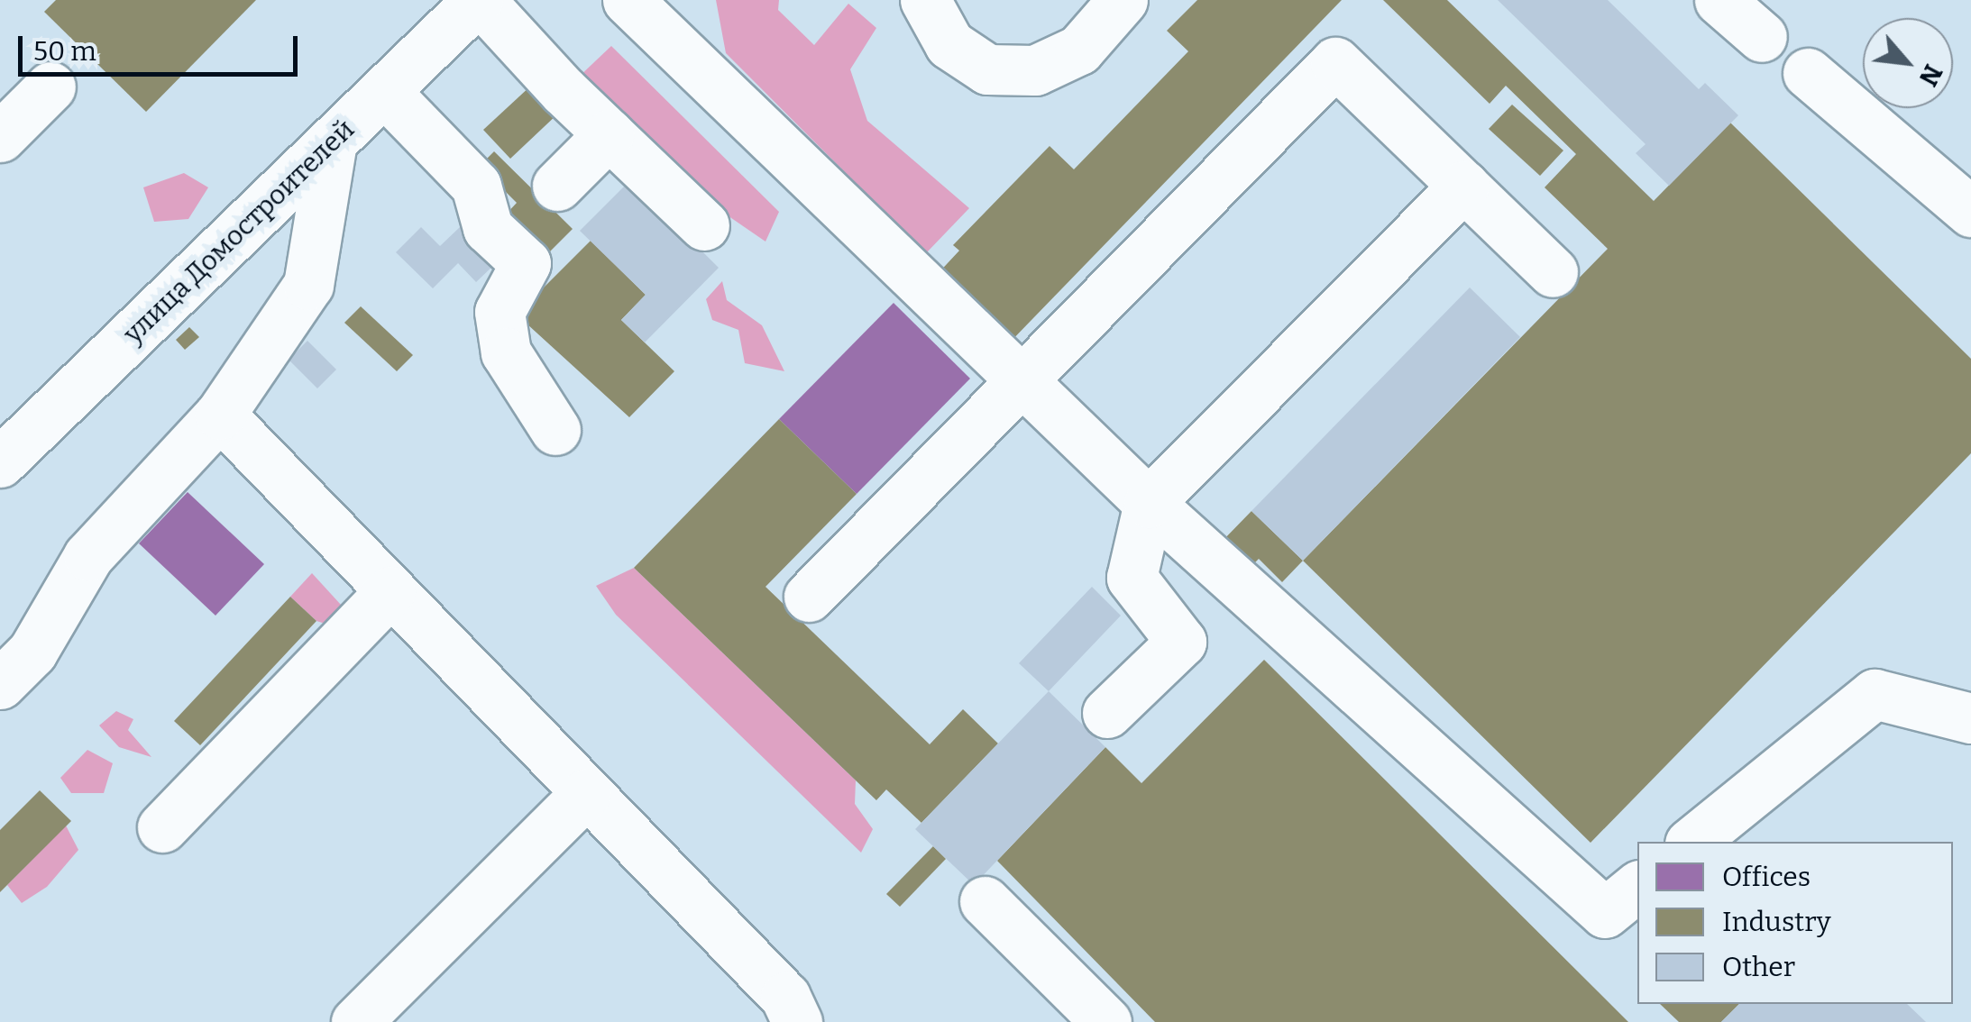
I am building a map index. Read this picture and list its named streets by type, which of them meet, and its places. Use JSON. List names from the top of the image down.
{
  "streets": {
    "street": ["улица Домостроителей"]
  },
  "legend": ["Offices", "Industry", "Other"],
  "scale_bar": "50 m",
  "north": "bottom right"
}
